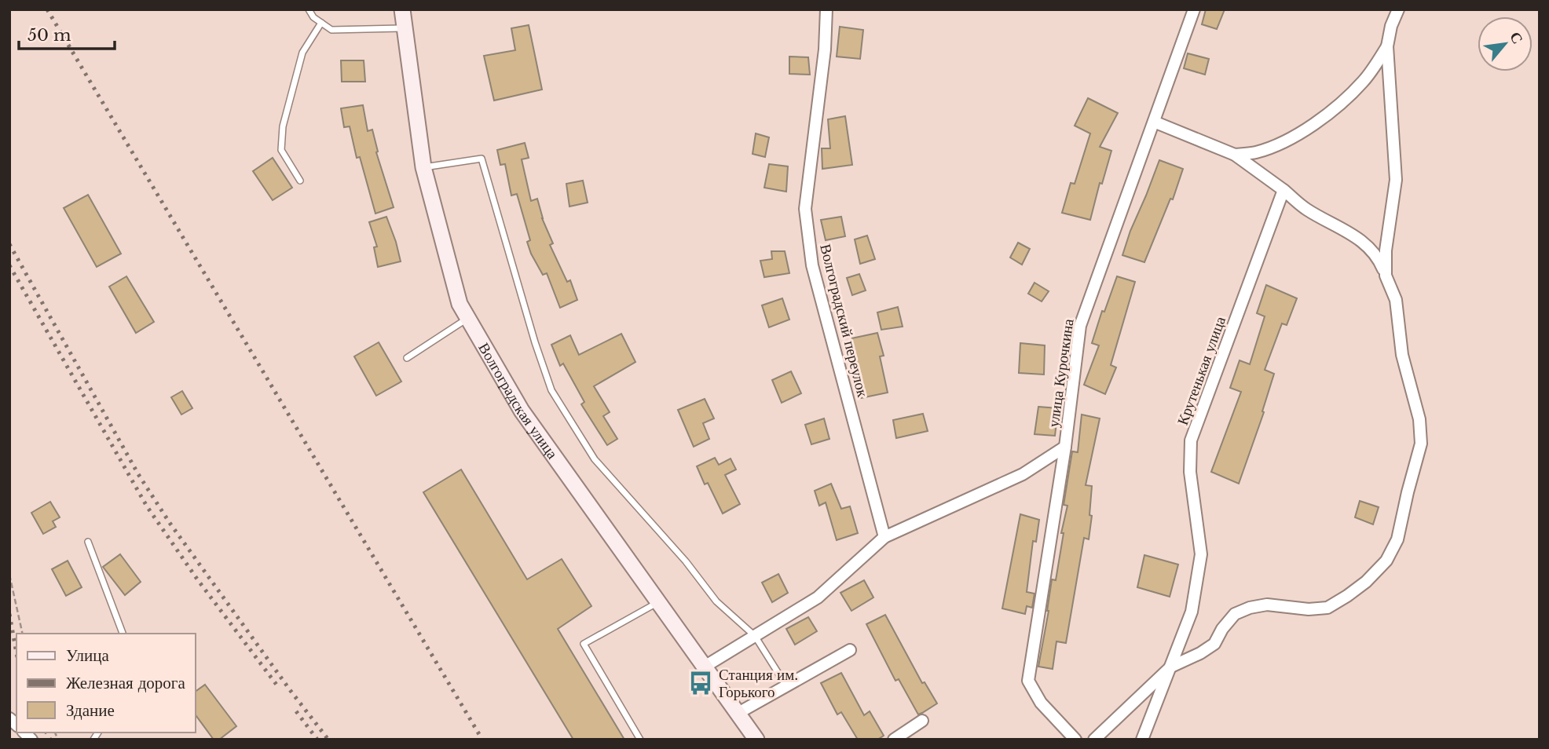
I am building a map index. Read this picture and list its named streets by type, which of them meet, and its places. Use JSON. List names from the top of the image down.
{
  "streets": {
    "main road": ["Волгоградская улица"],
    "street": ["Волгоградский переулок", "Крутенькая улица", "улица Курочкина"]
  },
  "places": {
    "bus stop": ["Станция им. Горького"]
  },
  "legend": ["Улица", "Железная дорога", "Здание"],
  "scale_bar": "50 m",
  "north": "top right"
}
